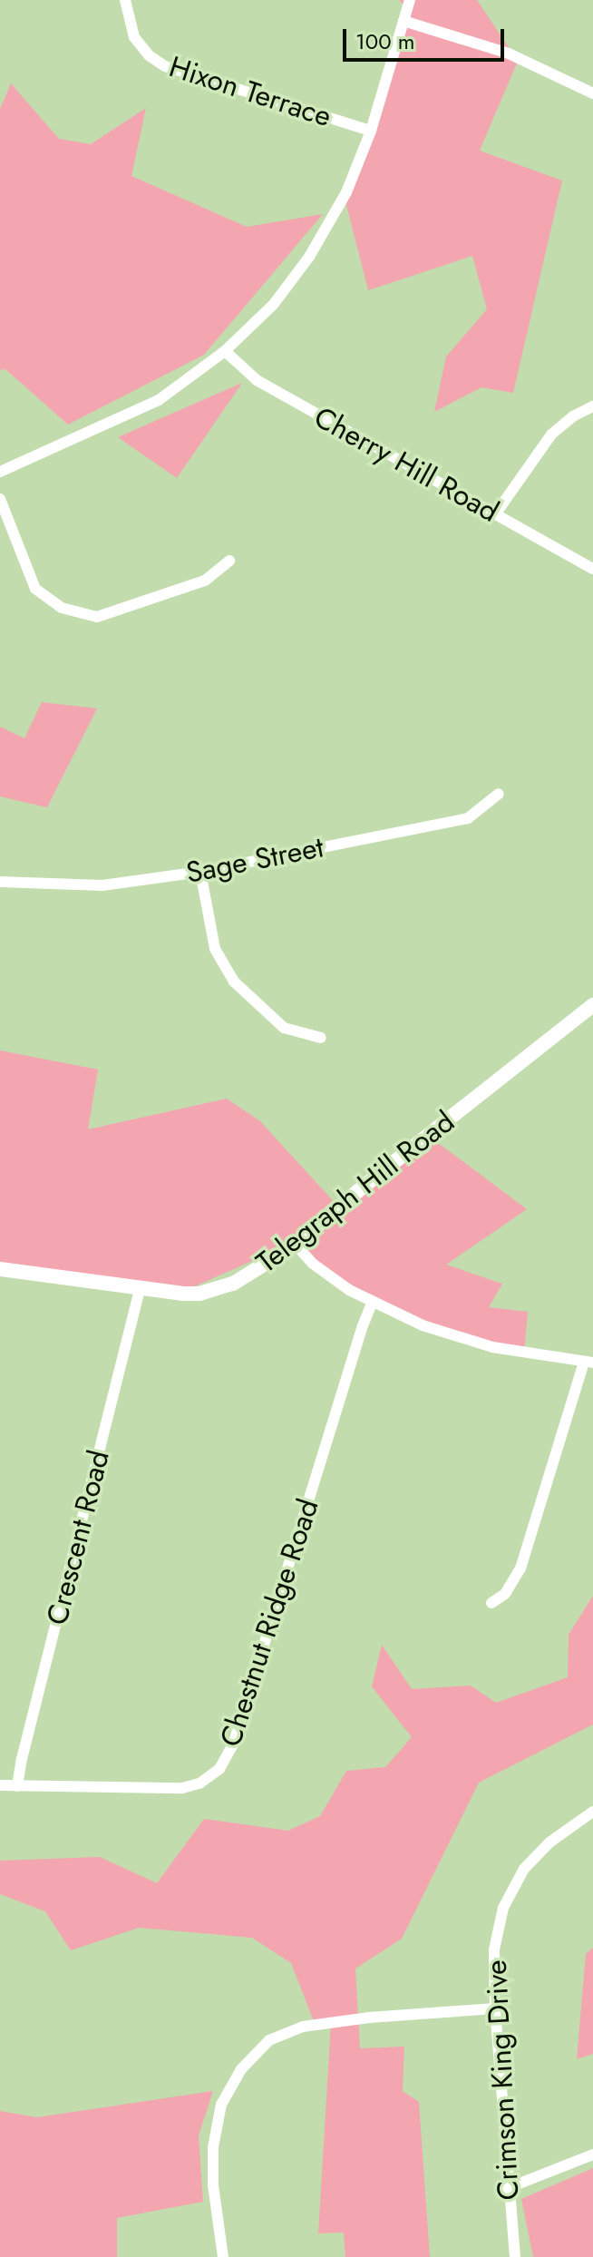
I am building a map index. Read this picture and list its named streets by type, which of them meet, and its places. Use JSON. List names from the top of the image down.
{
  "streets": {
    "street": [
      "Hixon Terrace",
      "Cherry Hill Road",
      "Sage Street",
      "Telegraph Hill Road",
      "Crescent Road",
      "Chestnut Ridge Road",
      "Crimson King Drive"
    ]
  },
  "crossings": [
    ["Telegraph Hill Road", "Crescent Road"],
    ["Crescent Road", "Chestnut Ridge Road"]
  ],
  "scale_bar": "100 m"
}
